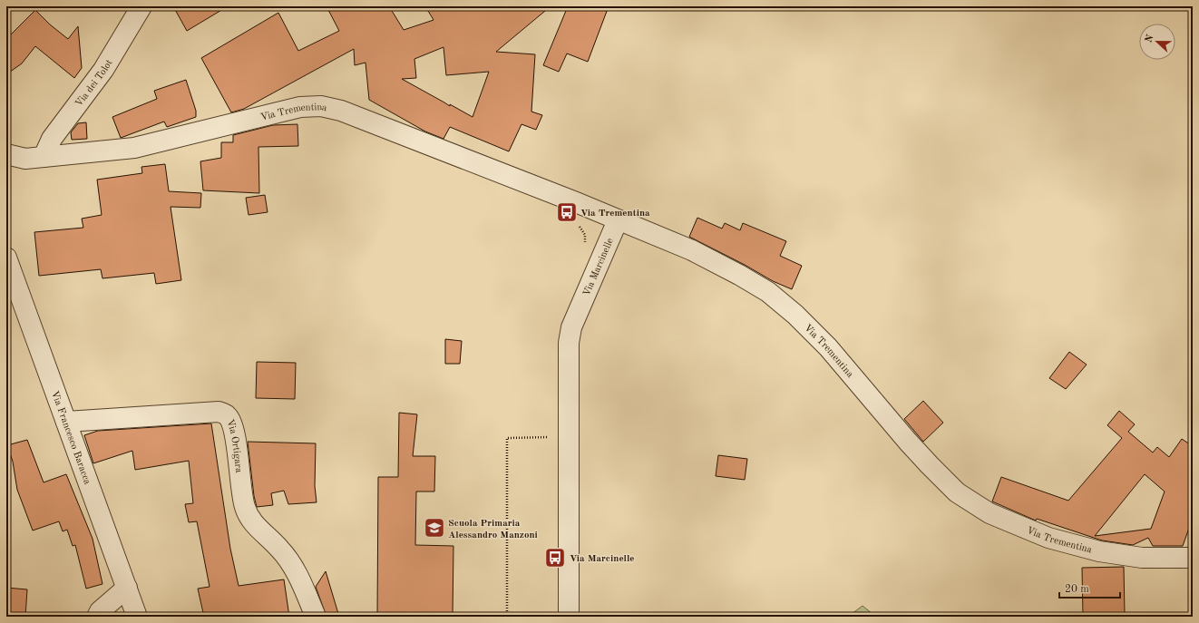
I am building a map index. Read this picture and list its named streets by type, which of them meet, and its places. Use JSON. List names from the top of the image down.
{
  "streets": {
    "street": [
      "Via dei Tolot",
      "Via Trementina",
      "Via Marcinelle",
      "Via Francesco Baracca",
      "Via Ortigara"
    ]
  },
  "crossings": [
    ["Via dei Tolot", "Via Trementina"],
    ["Via Trementina", "Via Marcinelle"],
    ["Via Francesco Baracca", "Via Ortigara"]
  ],
  "places": {
    "bus stop": ["Via Trementina", "Via Marcinelle"],
    "school or university": ["Scuola Primaria Alessandro Manzoni"]
  },
  "scale_bar": "20 m",
  "north": "left"
}
